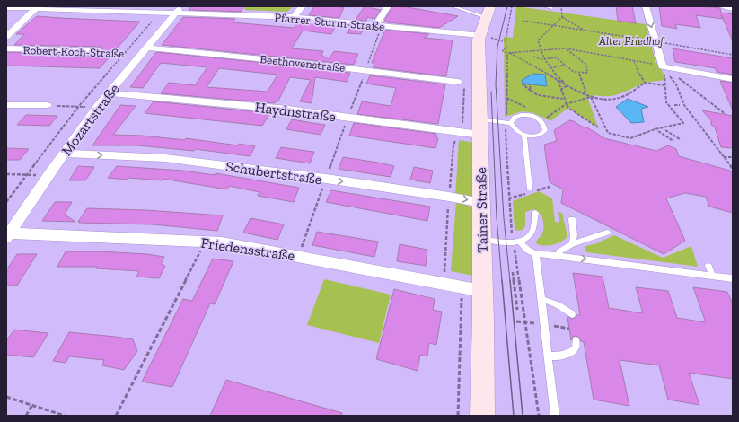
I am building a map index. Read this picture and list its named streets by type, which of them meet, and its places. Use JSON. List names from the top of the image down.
{
  "streets": {
    "street": [
      "Pfarrer-Sturm-Straße",
      "Robert-Koch-Straße",
      "Beethovenstraße",
      "Haydnstraße",
      "Mozartstraße",
      "Schubertstraße",
      "Tainer Straße",
      "Friedensstraße"
    ]
  },
  "crossings": [
    ["Pfarrer-Sturm-Straße", "Mozartstraße"],
    ["Pfarrer-Sturm-Straße", "Tainer Straße"],
    ["Robert-Koch-Straße", "Beethovenstraße"],
    ["Robert-Koch-Straße", "Mozartstraße"],
    ["Beethovenstraße", "Mozartstraße"],
    ["Haydnstraße", "Mozartstraße"],
    ["Haydnstraße", "Tainer Straße"],
    ["Mozartstraße", "Schubertstraße"],
    ["Mozartstraße", "Friedensstraße"],
    ["Schubertstraße", "Tainer Straße"],
    ["Tainer Straße", "Friedensstraße"]
  ],
  "one_way": ["Schubertstraße"],
  "parks": ["Alter Friedhof"]
}
